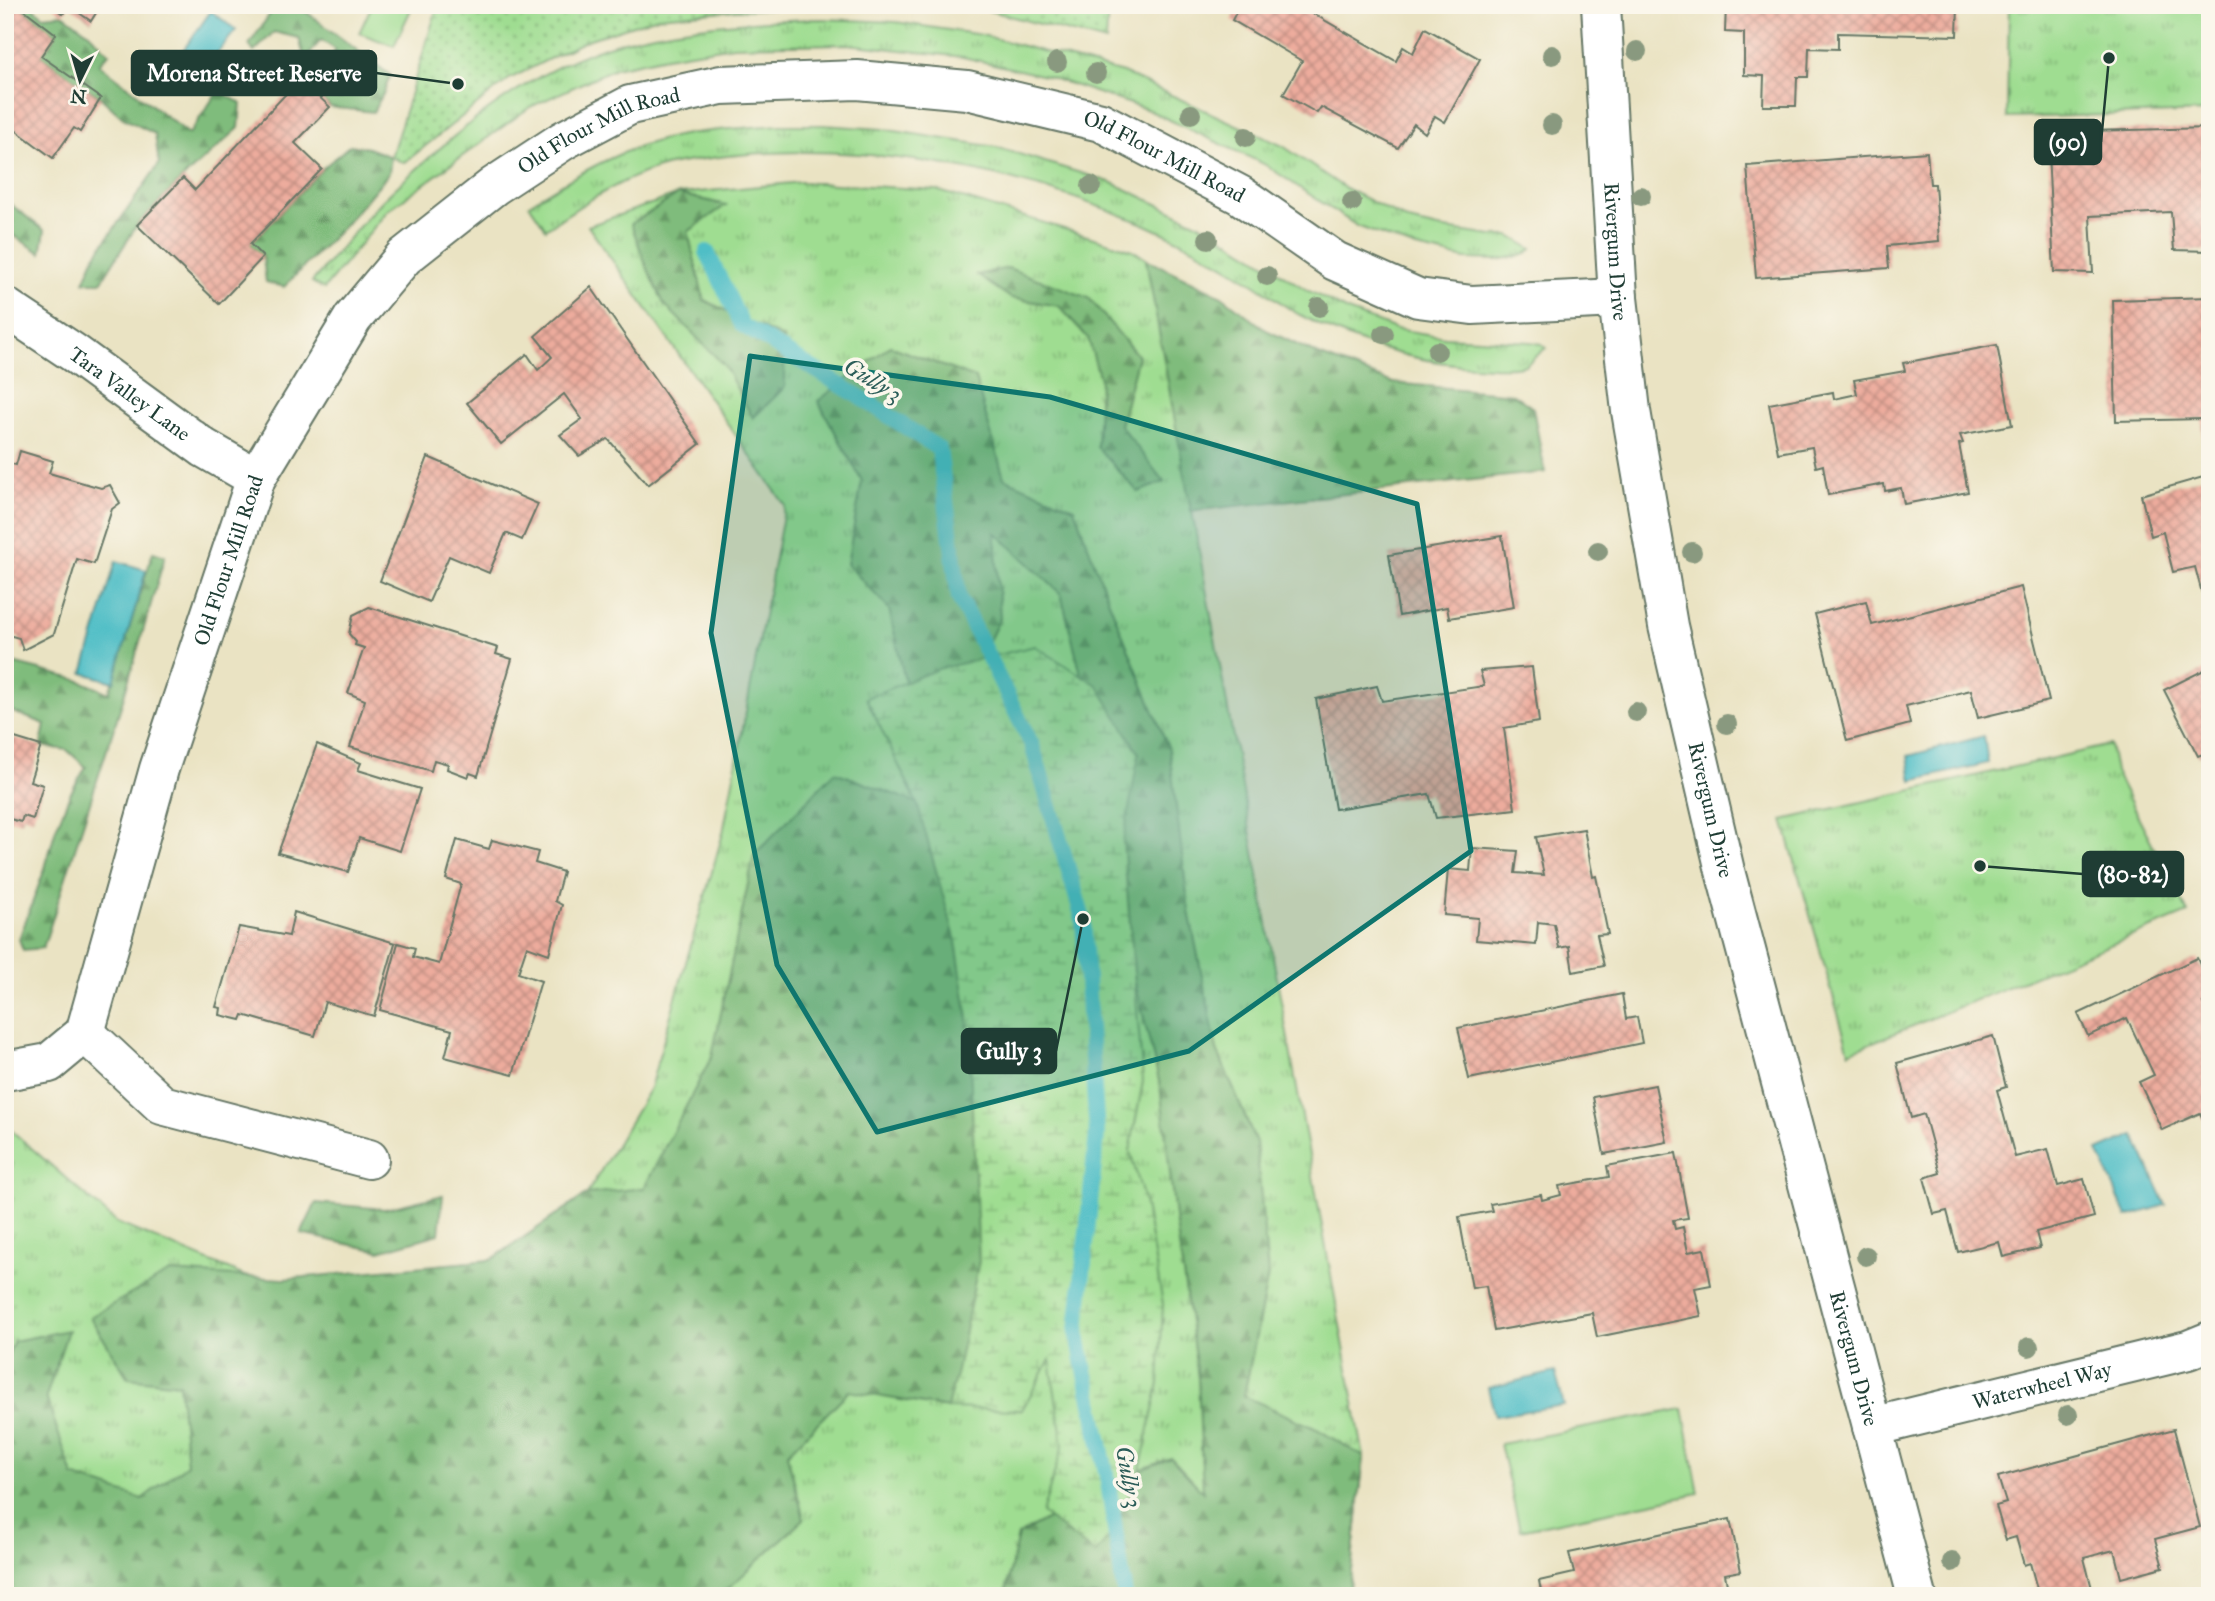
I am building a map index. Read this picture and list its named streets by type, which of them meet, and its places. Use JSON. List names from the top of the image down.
{
  "streets": {
    "street": [
      "Old Flour Mill Road",
      "Rivergum Drive",
      "Tara Valley Lane",
      "Waterwheel Way"
    ]
  },
  "crossings": [
    ["Old Flour Mill Road", "Rivergum Drive"],
    ["Old Flour Mill Road", "Tara Valley Lane"],
    ["Rivergum Drive", "Waterwheel Way"]
  ],
  "water": ["Gully 3"],
  "places": [
    "(90)",
    "Morena Street Reserve",
    "(80-82)",
    "Gully 3"
  ],
  "north": "bottom"
}
